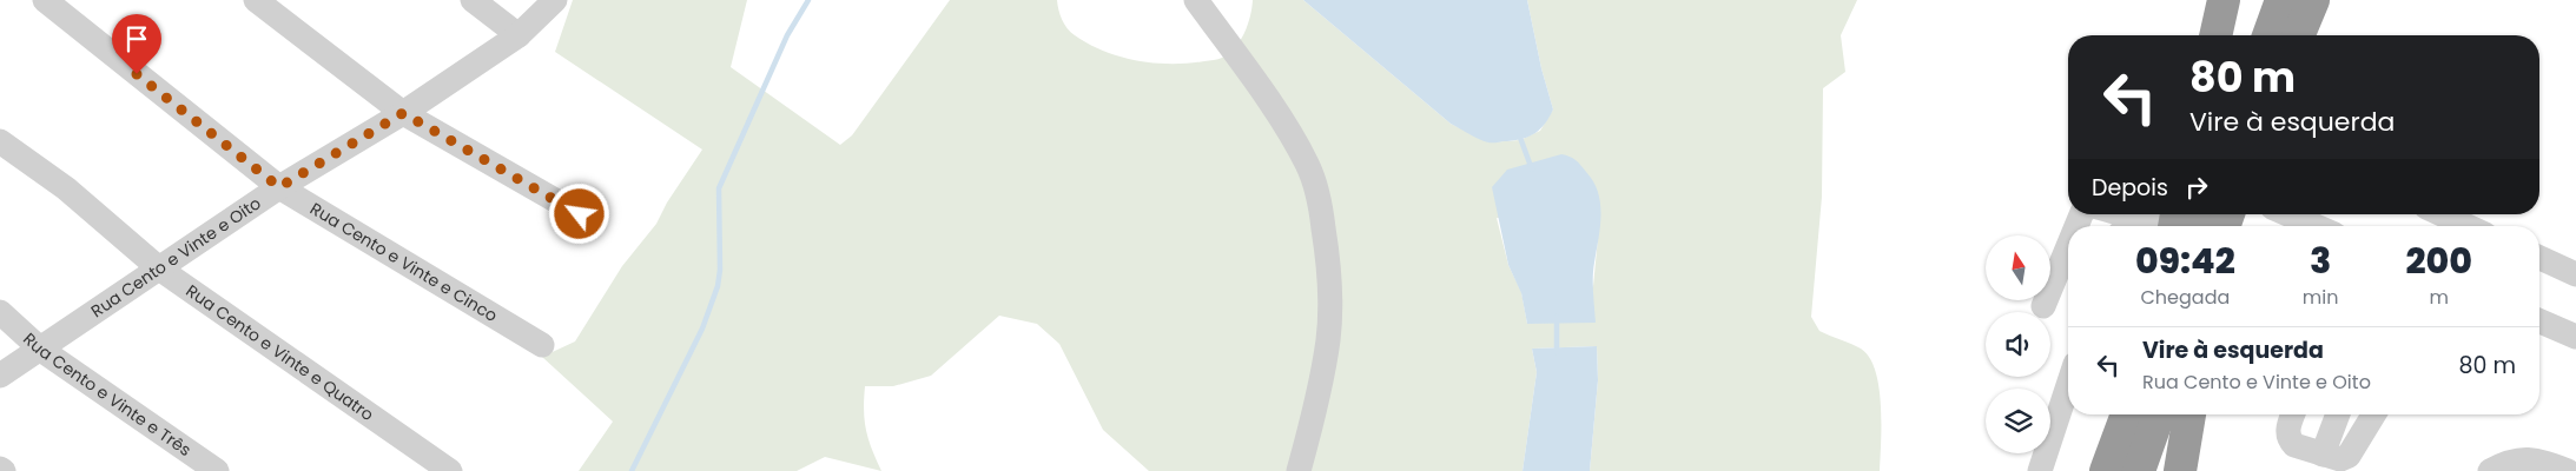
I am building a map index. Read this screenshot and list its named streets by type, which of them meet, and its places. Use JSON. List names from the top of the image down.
{
  "streets": {
    "street": [
      "Rua Cento e Vinte e Oito",
      "Rua Cento e Vinte e Cinco",
      "Rua Cento e Vinte e Quatro",
      "Rua Cento e Vinte e Três"
    ]
  },
  "crossings": [
    ["Rua Cento e Vinte e Oito", "Rua Cento e Vinte e Cinco"],
    ["Rua Cento e Vinte e Oito", "Rua Cento e Vinte e Quatro"],
    ["Rua Cento e Vinte e Oito", "Rua Cento e Vinte e Três"]
  ],
  "north": "top",
  "page": {
    "turn": ["80 m", "Vire à esquerda"],
    "then": "Depois",
    "eta": [
      "09:42",
      "Chegada",
      "3",
      "min",
      "200",
      "m"
    ],
    "list": [
      {
        "name": "Vire à esquerda",
        "note": "Rua Cento e Vinte e Oito",
        "value": "80 m"
      }
    ]
  }
}
